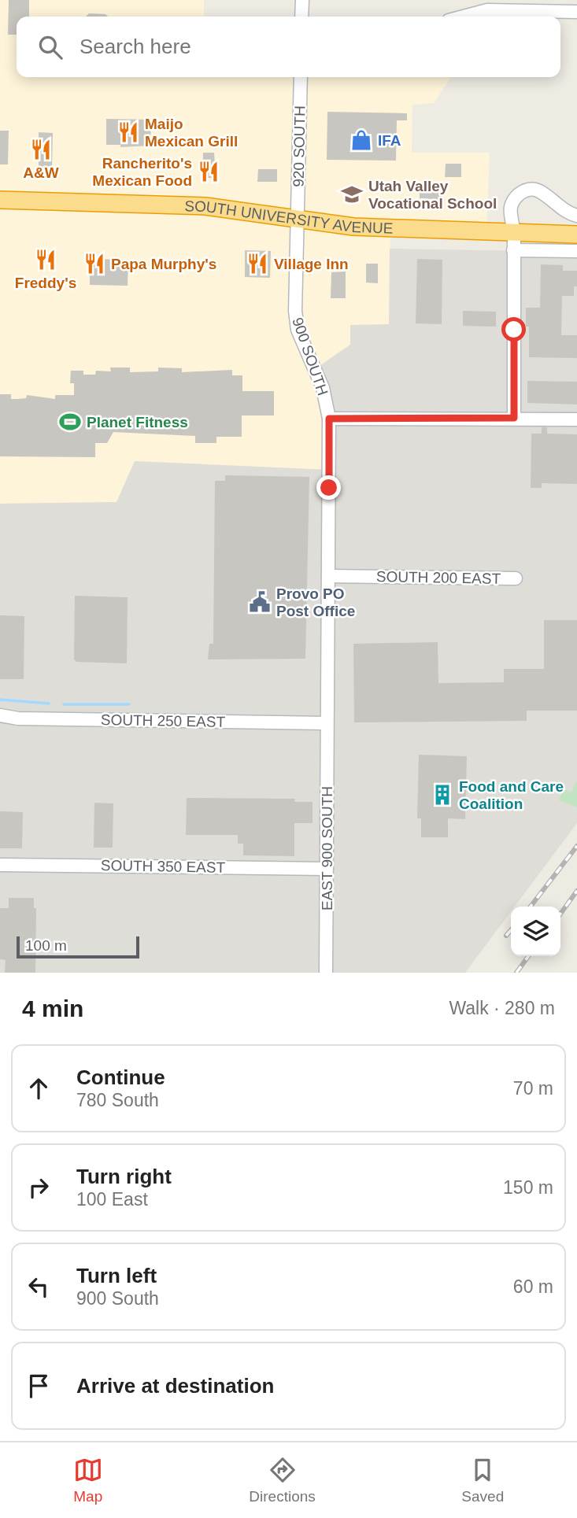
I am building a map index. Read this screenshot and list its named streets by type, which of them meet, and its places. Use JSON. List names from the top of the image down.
{
  "streets": {
    "highway": ["SOUTH UNIVERSITY AVENUE"],
    "street": [
      "920 SOUTH",
      "900 SOUTH",
      "SOUTH 200 EAST",
      "SOUTH 250 EAST",
      "EAST 900 SOUTH",
      "SOUTH 350 EAST"
    ]
  },
  "crossings": [
    ["920 SOUTH", "SOUTH UNIVERSITY AVENUE"],
    ["920 SOUTH", "900 SOUTH"],
    ["SOUTH UNIVERSITY AVENUE", "900 SOUTH"],
    ["900 SOUTH", "SOUTH 200 EAST"],
    ["900 SOUTH", "SOUTH 250 EAST"],
    ["900 SOUTH", "EAST 900 SOUTH"],
    ["SOUTH 250 EAST", "EAST 900 SOUTH"],
    ["EAST 900 SOUTH", "SOUTH 350 EAST"]
  ],
  "places": {
    "restaurant": [
      "Maijo Mexican Grill",
      "A&W",
      "Rancherito's Mexican Food",
      "Freddy's",
      "Papa Murphy's",
      "Village Inn"
    ],
    "shop": ["IFA"],
    "school or university": ["Utah Valley Vocational School"],
    "sports": ["Planet Fitness"],
    "public building": ["Provo PO Post Office"],
    "building": ["Food and Care Coalition"]
  },
  "scale_bar": "100 m",
  "page": {
    "search": "Search here",
    "scale": "100 m",
    "heading": ["4 min", "Walk · 280 m"],
    "list": [
      ["Continue", "780 South", "70 m"],
      ["Turn right", "100 East", "150 m"],
      ["Turn left", "900 South", "60 m"],
      "Arrive at destination"
    ],
    "nav": ["Map", "Directions", "Saved"]
  }
}
